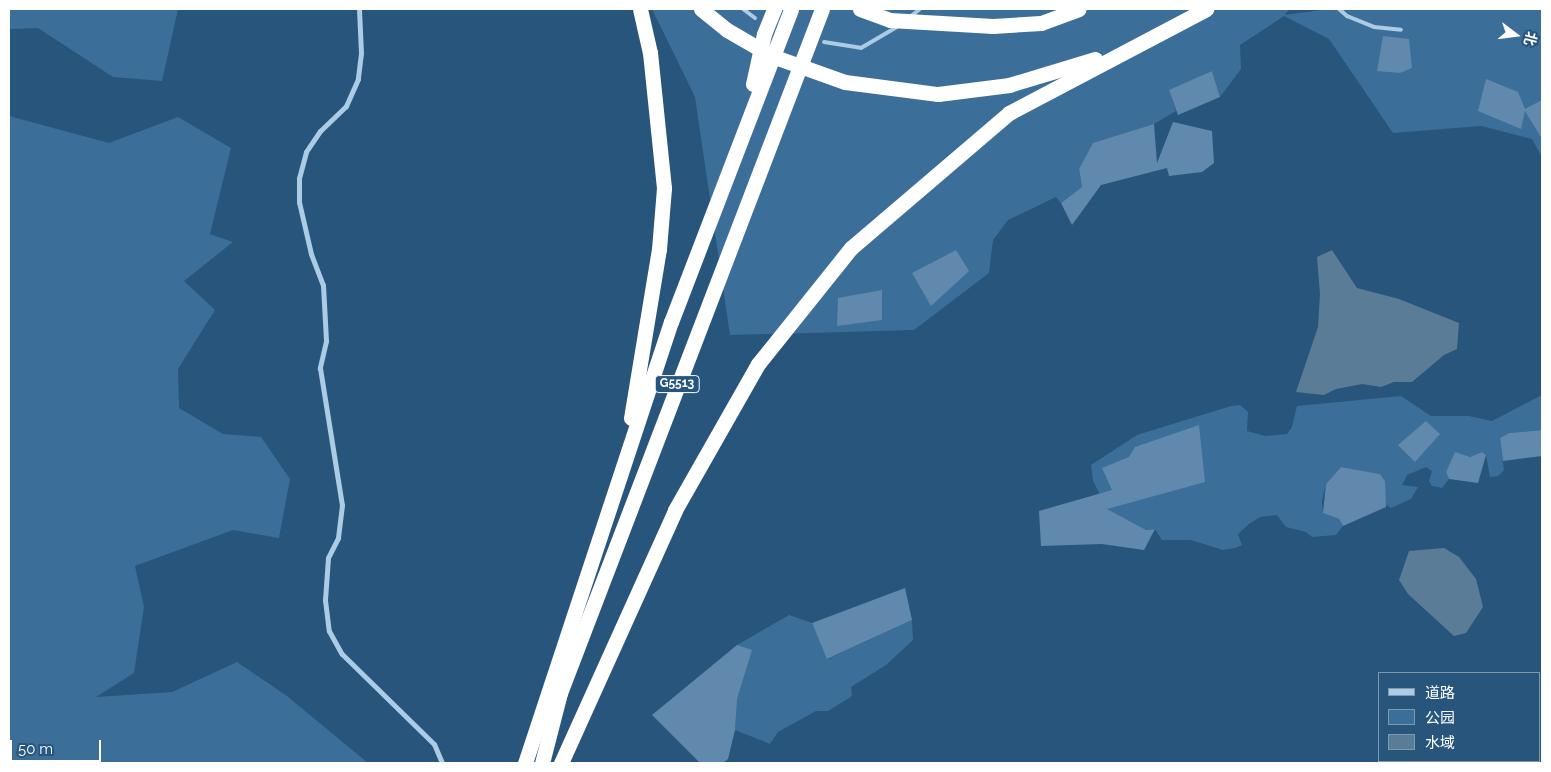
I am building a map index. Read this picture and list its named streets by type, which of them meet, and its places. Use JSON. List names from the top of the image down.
{
  "streets": {
    "highway": ["G5513"]
  },
  "legend": ["道路", "公园", "水域"],
  "scale_bar": "50 m",
  "north": "right"
}
